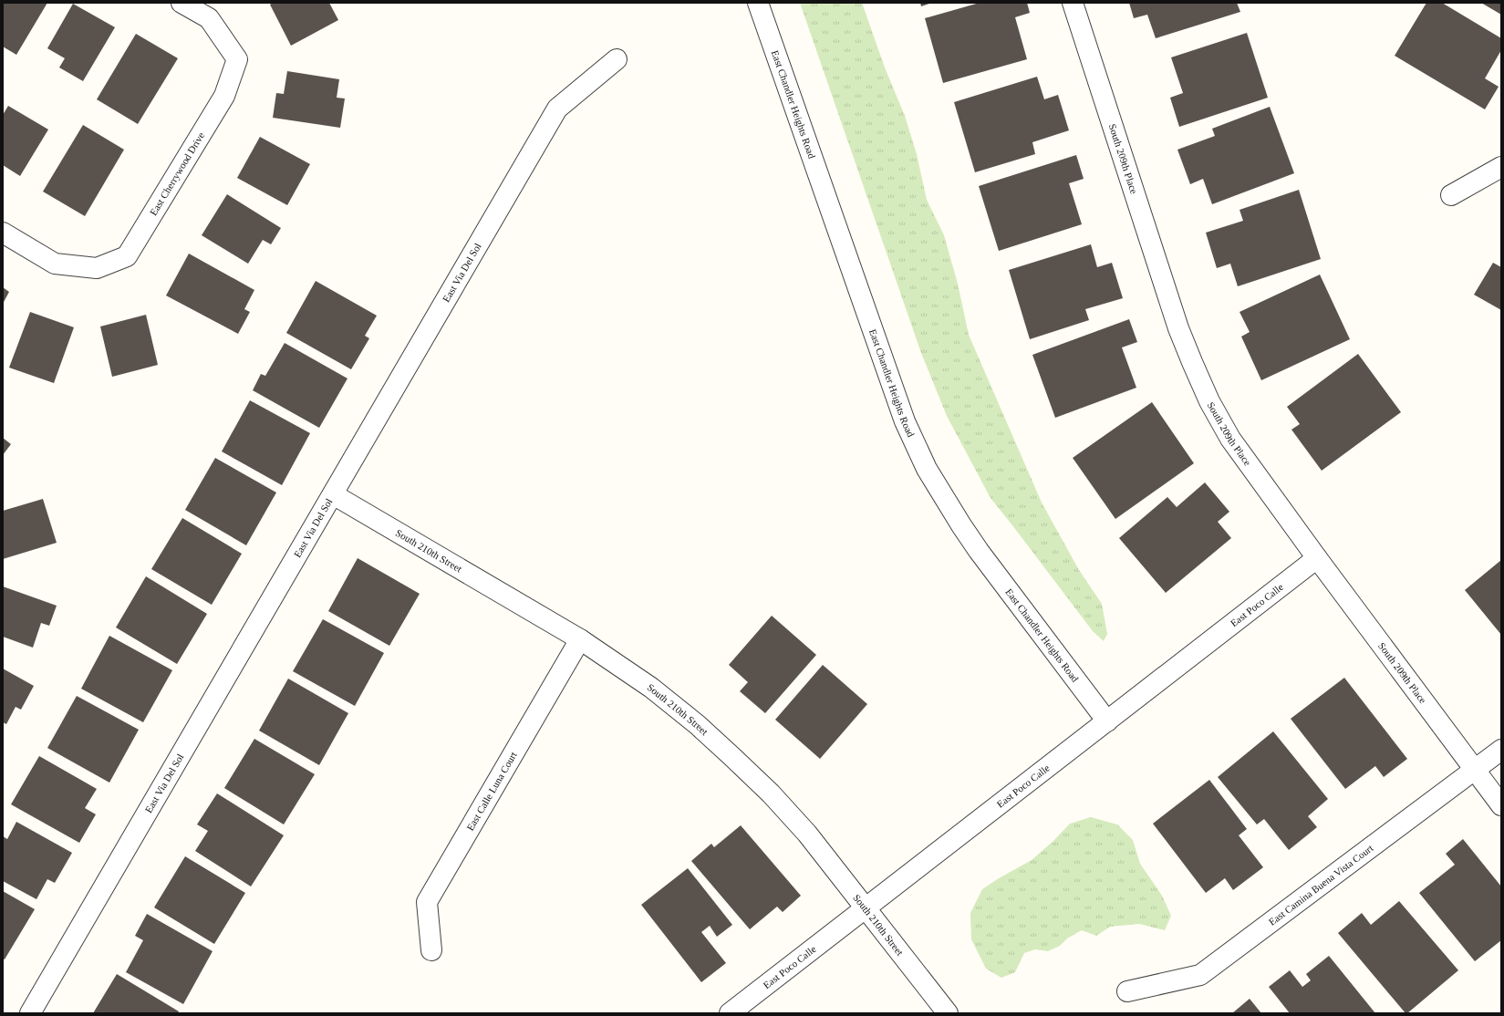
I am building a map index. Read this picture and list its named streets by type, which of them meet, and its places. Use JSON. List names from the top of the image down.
{
  "streets": {
    "street": [
      "East Chandler Heights Road",
      "South 209th Place",
      "East Cherrywood Drive",
      "East Via Del Sol",
      "South 210th Street",
      "East Poco Calle",
      "East Calle Luna Court",
      "East Camina Buena Vista Court"
    ]
  },
  "crossings": [
    ["East Chandler Heights Road", "East Poco Calle"],
    ["South 209th Place", "East Poco Calle"],
    ["South 209th Place", "East Camina Buena Vista Court"],
    ["East Via Del Sol", "South 210th Street"],
    ["South 210th Street", "East Poco Calle"],
    ["South 210th Street", "East Calle Luna Court"]
  ]
}
